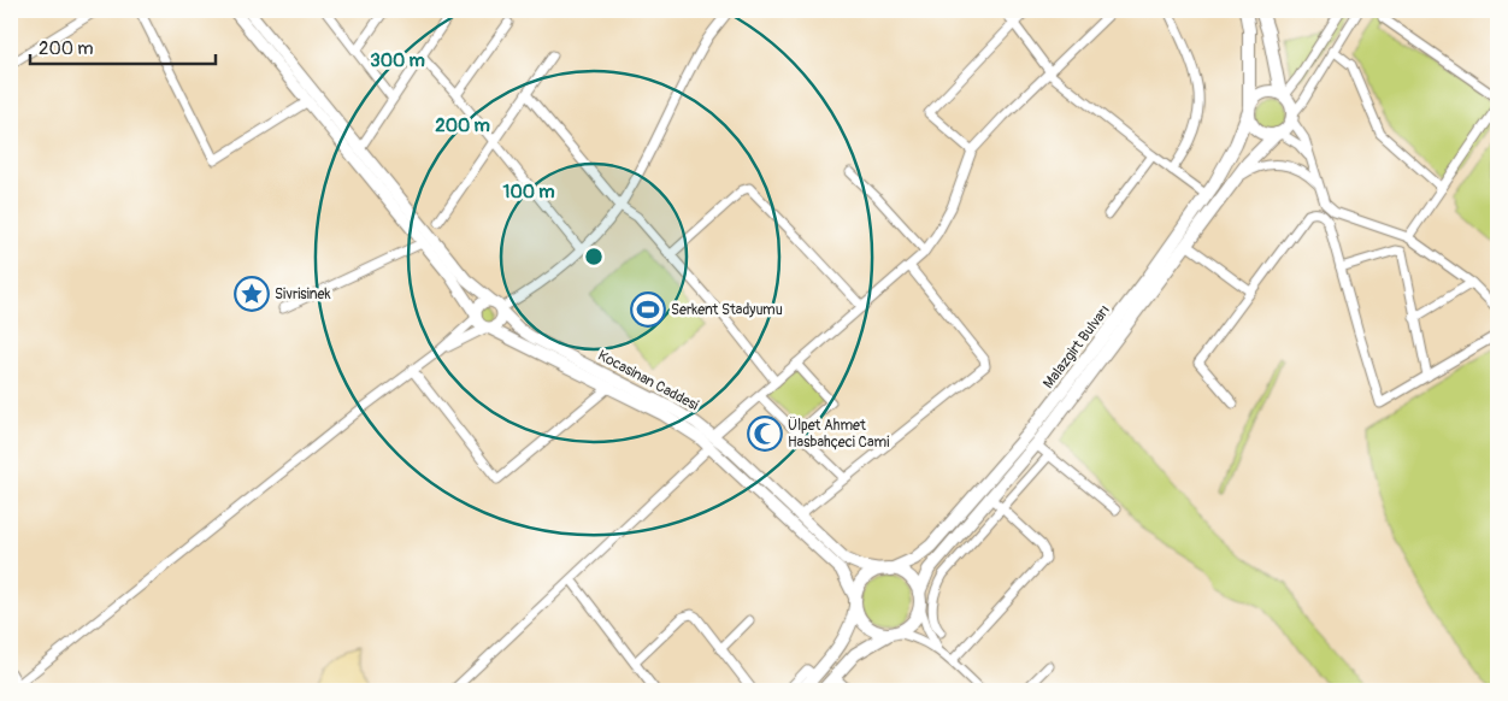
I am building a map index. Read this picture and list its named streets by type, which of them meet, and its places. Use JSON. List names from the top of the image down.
{
  "streets": {
    "highway": ["Malazgirt Bulvarı"],
    "main road": ["Kocasinan Caddesi"]
  },
  "crossings": [
    ["Malazgirt Bulvarı", "Kocasinan Caddesi"]
  ],
  "places": {
    "place": ["Sivrisinek"],
    "sports": ["Serkent Stadyumu"],
    "mosque": ["Ülpet Ahmet Hasbahçeci Cami"]
  },
  "scale_bar": "200 m",
  "rings": ["300 m", "200 m", "100 m"]
}
